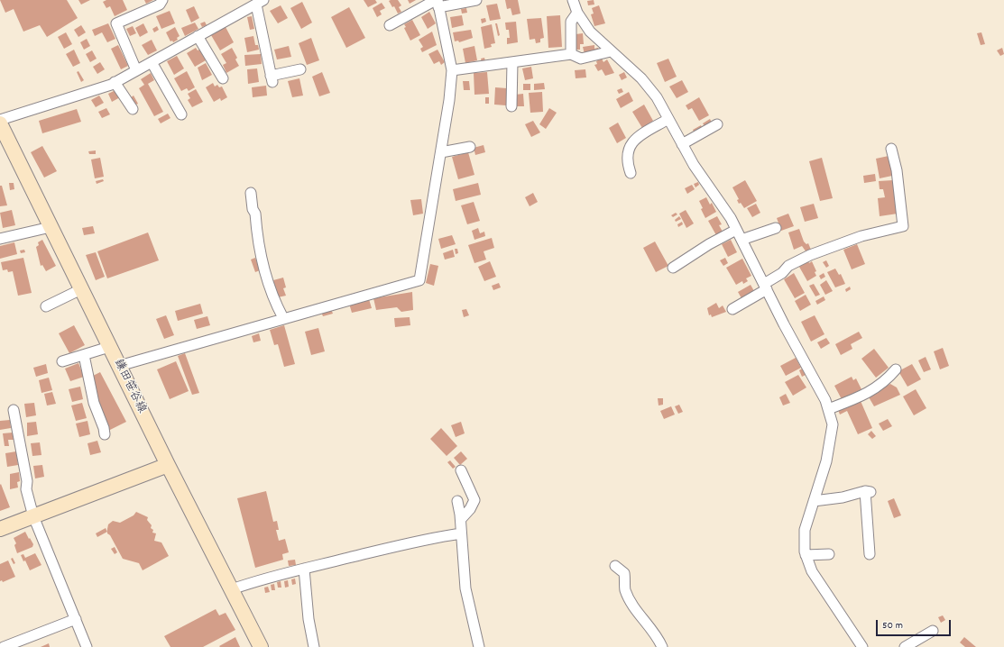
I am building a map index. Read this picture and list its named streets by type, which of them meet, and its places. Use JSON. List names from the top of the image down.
{
  "streets": {
    "street": ["鎌田笹谷線"]
  },
  "scale_bar": "50 m"
}
